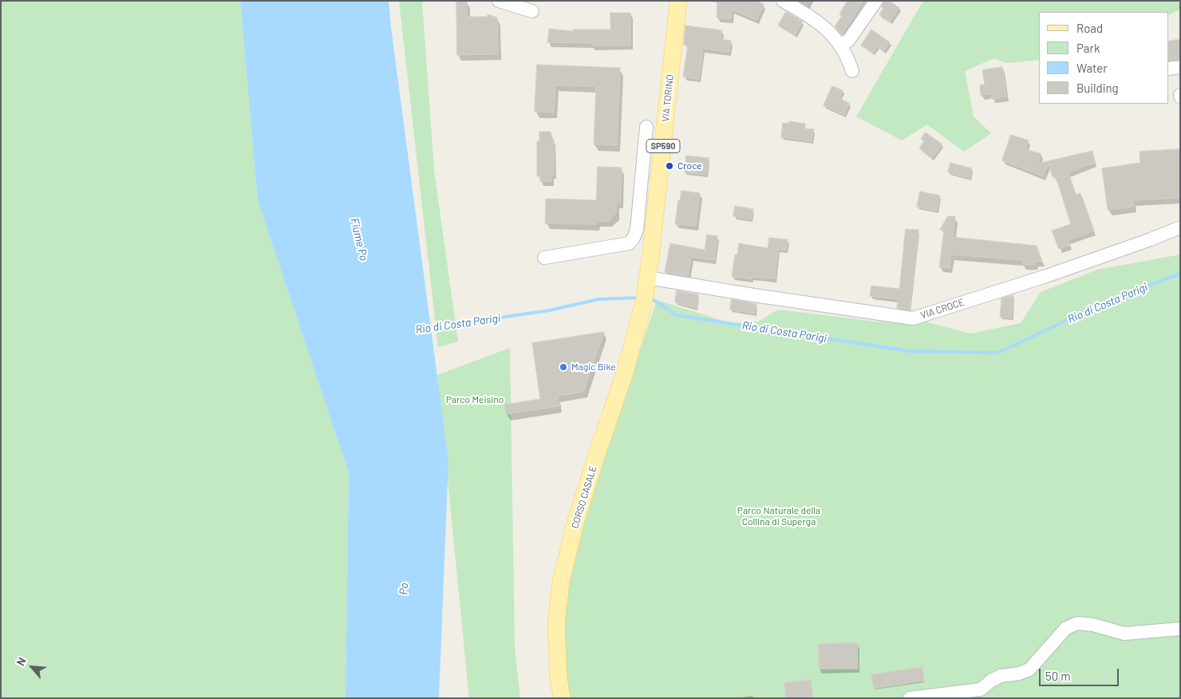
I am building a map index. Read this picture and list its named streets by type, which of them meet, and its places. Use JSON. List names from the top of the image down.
{
  "streets": {
    "main road": ["VIA TORINO", "SP590", "CORSO CASALE"],
    "street": ["VIA CROCE"]
  },
  "crossings": [
    ["VIA TORINO", "VIA CROCE"],
    ["VIA TORINO", "CORSO CASALE"],
    ["VIA CROCE", "CORSO CASALE"]
  ],
  "water": ["Fiume Po", "Rio di Costa Parigi", "Po"],
  "parks": ["Parco Meisino", "Parco Naturale della Collina di Superga"],
  "places": ["Croce", "Magic Bike"],
  "legend": [
    "Road",
    "Park",
    "Water",
    "Building"
  ],
  "scale_bar": "50 m",
  "north": "top left"
}
